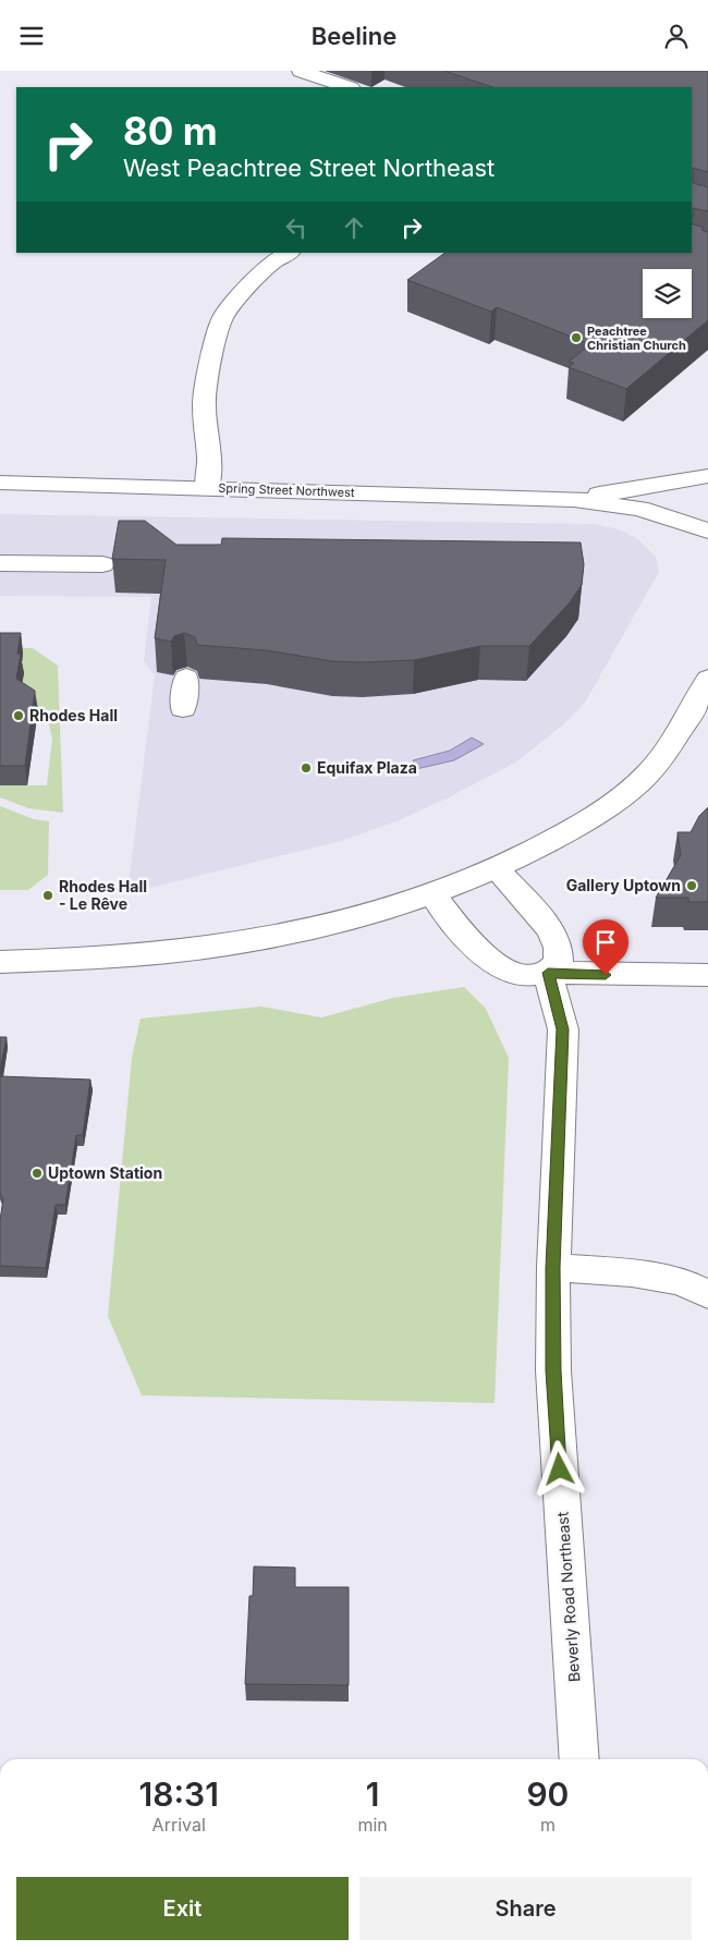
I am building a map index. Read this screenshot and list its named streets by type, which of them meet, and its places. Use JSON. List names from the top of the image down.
{
  "streets": {
    "main road": ["Spring Street Northwest", "Beverly Road Northeast"]
  },
  "places": [
    "Peachtree Christian Church",
    "Rhodes Hall",
    "Equifax Plaza",
    "Gallery Uptown",
    "Rhodes Hall - Le Rêve",
    "Uptown Station"
  ],
  "page": {
    "header": "Beeline",
    "turn": ["80 m", "West Peachtree Street Northeast"],
    "eta": [
      "18:31",
      "Arrival",
      "1",
      "min",
      "90",
      "m"
    ],
    "buttons": ["Exit", "Share"]
  }
}
